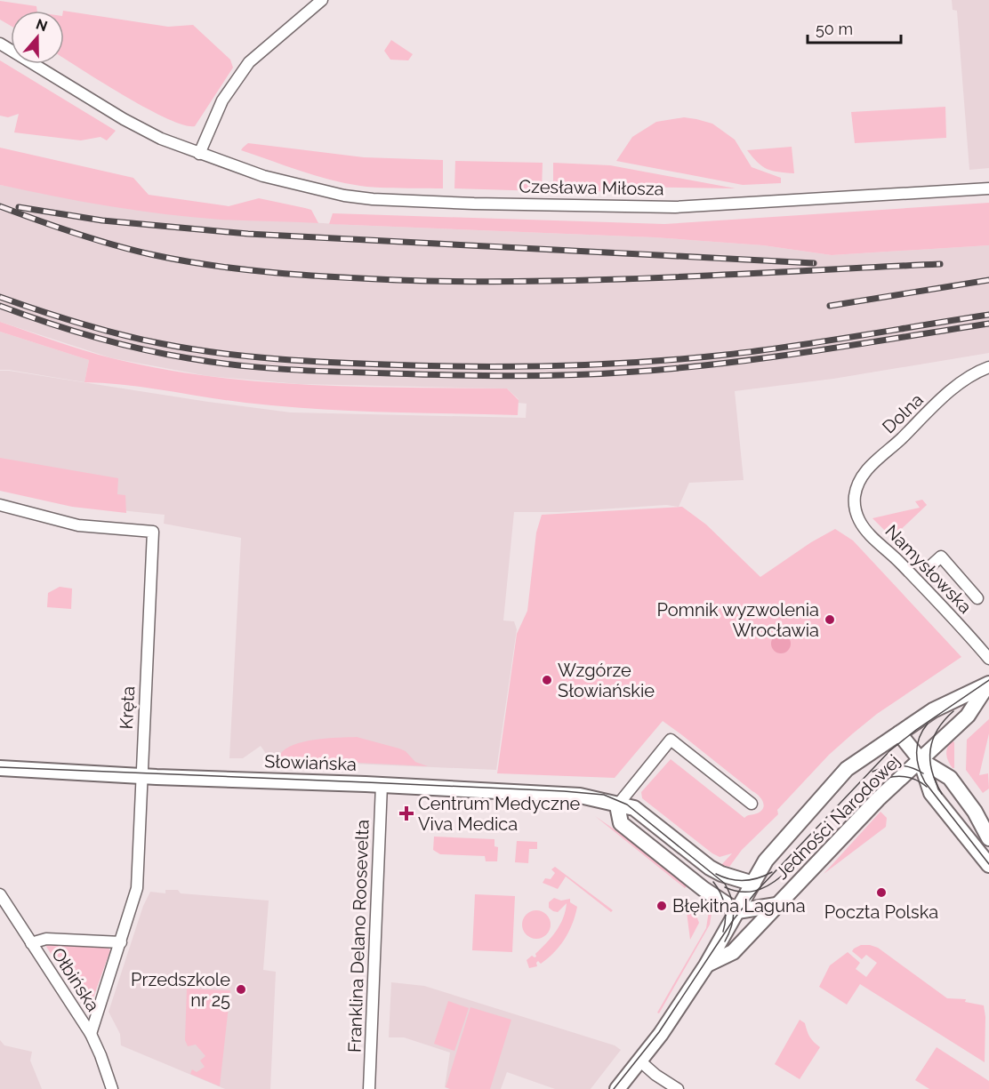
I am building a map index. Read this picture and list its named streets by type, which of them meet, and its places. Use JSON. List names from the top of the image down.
{
  "streets": {
    "street": [
      "Czesława Miłosza",
      "Dolna",
      "Namysłowska",
      "Kręta",
      "Słowiańska",
      "Jedności Narodowej",
      "Franklina Delano Roosevelta",
      "Ołbińska"
    ]
  },
  "crossings": [
    ["Dolna", "Namysłowska"],
    ["Kręta", "Słowiańska"],
    ["Kręta", "Ołbińska"],
    ["Słowiańska", "Jedności Narodowej"],
    ["Słowiańska", "Franklina Delano Roosevelta"]
  ],
  "places": {
    "other": [
      "Pomnik wyzwolenia Wrocławia",
      "Wzgórze Słowiańskie",
      "Poczta Polska",
      "Błękitna Laguna",
      "Przedszkole nr 25"
    ],
    "health": ["Centrum Medyczne Viva Medica"]
  },
  "scale_bar": "50 m",
  "north": "top"
}
